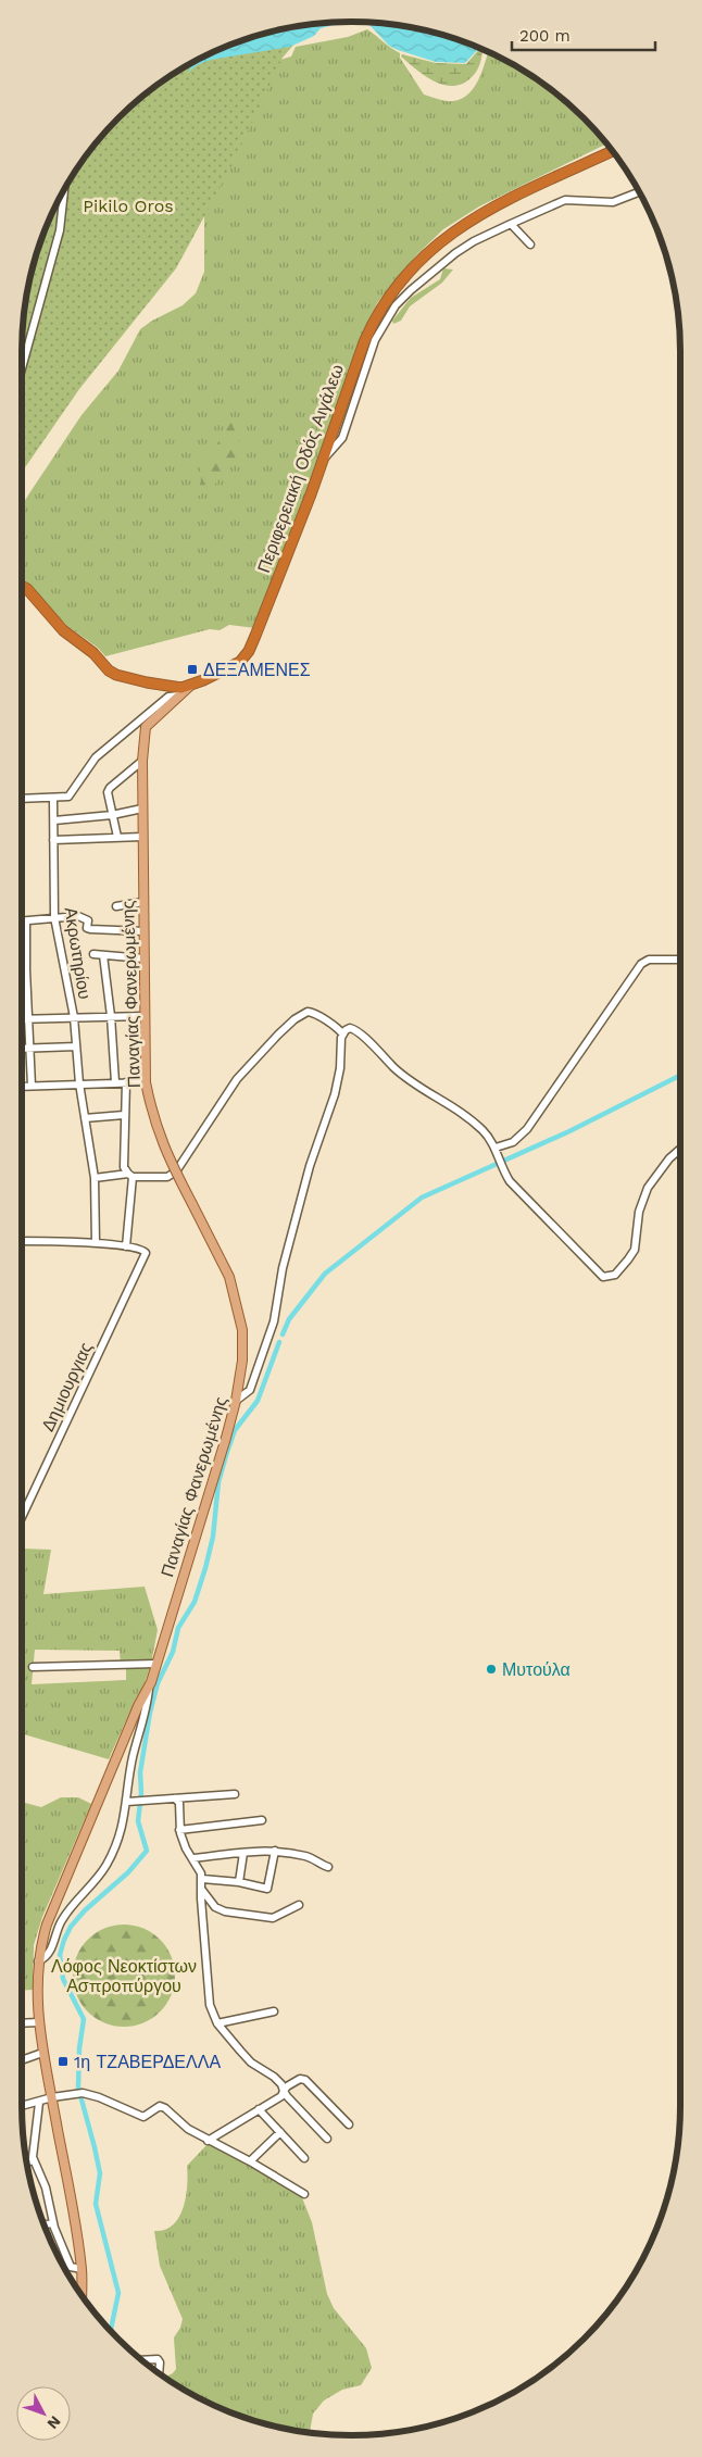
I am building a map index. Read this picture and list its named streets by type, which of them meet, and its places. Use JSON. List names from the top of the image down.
{
  "streets": {
    "highway": ["Περιφερειακή Οδός Αιγάλεω"],
    "main road": ["Παναγίας Φανερωμένης"],
    "street": ["Ακρωτηρίου", "Δημιουργιας"]
  },
  "crossings": [
    ["Περιφερειακή Οδός Αιγάλεω", "Παναγίας Φανερωμένης"]
  ],
  "parks": ["Pikilo Oros", "Λόφος Νεοκτίστων Ασπροπύργου"],
  "places": {
    "transit": ["ΔΕΞΑΜΕΝΕΣ", "1η ΤΖΑΒΕΡΔΕΛΛΑ"],
    "other": ["Μυτούλα"]
  },
  "scale_bar": "200 m",
  "north": "bottom right"
}
